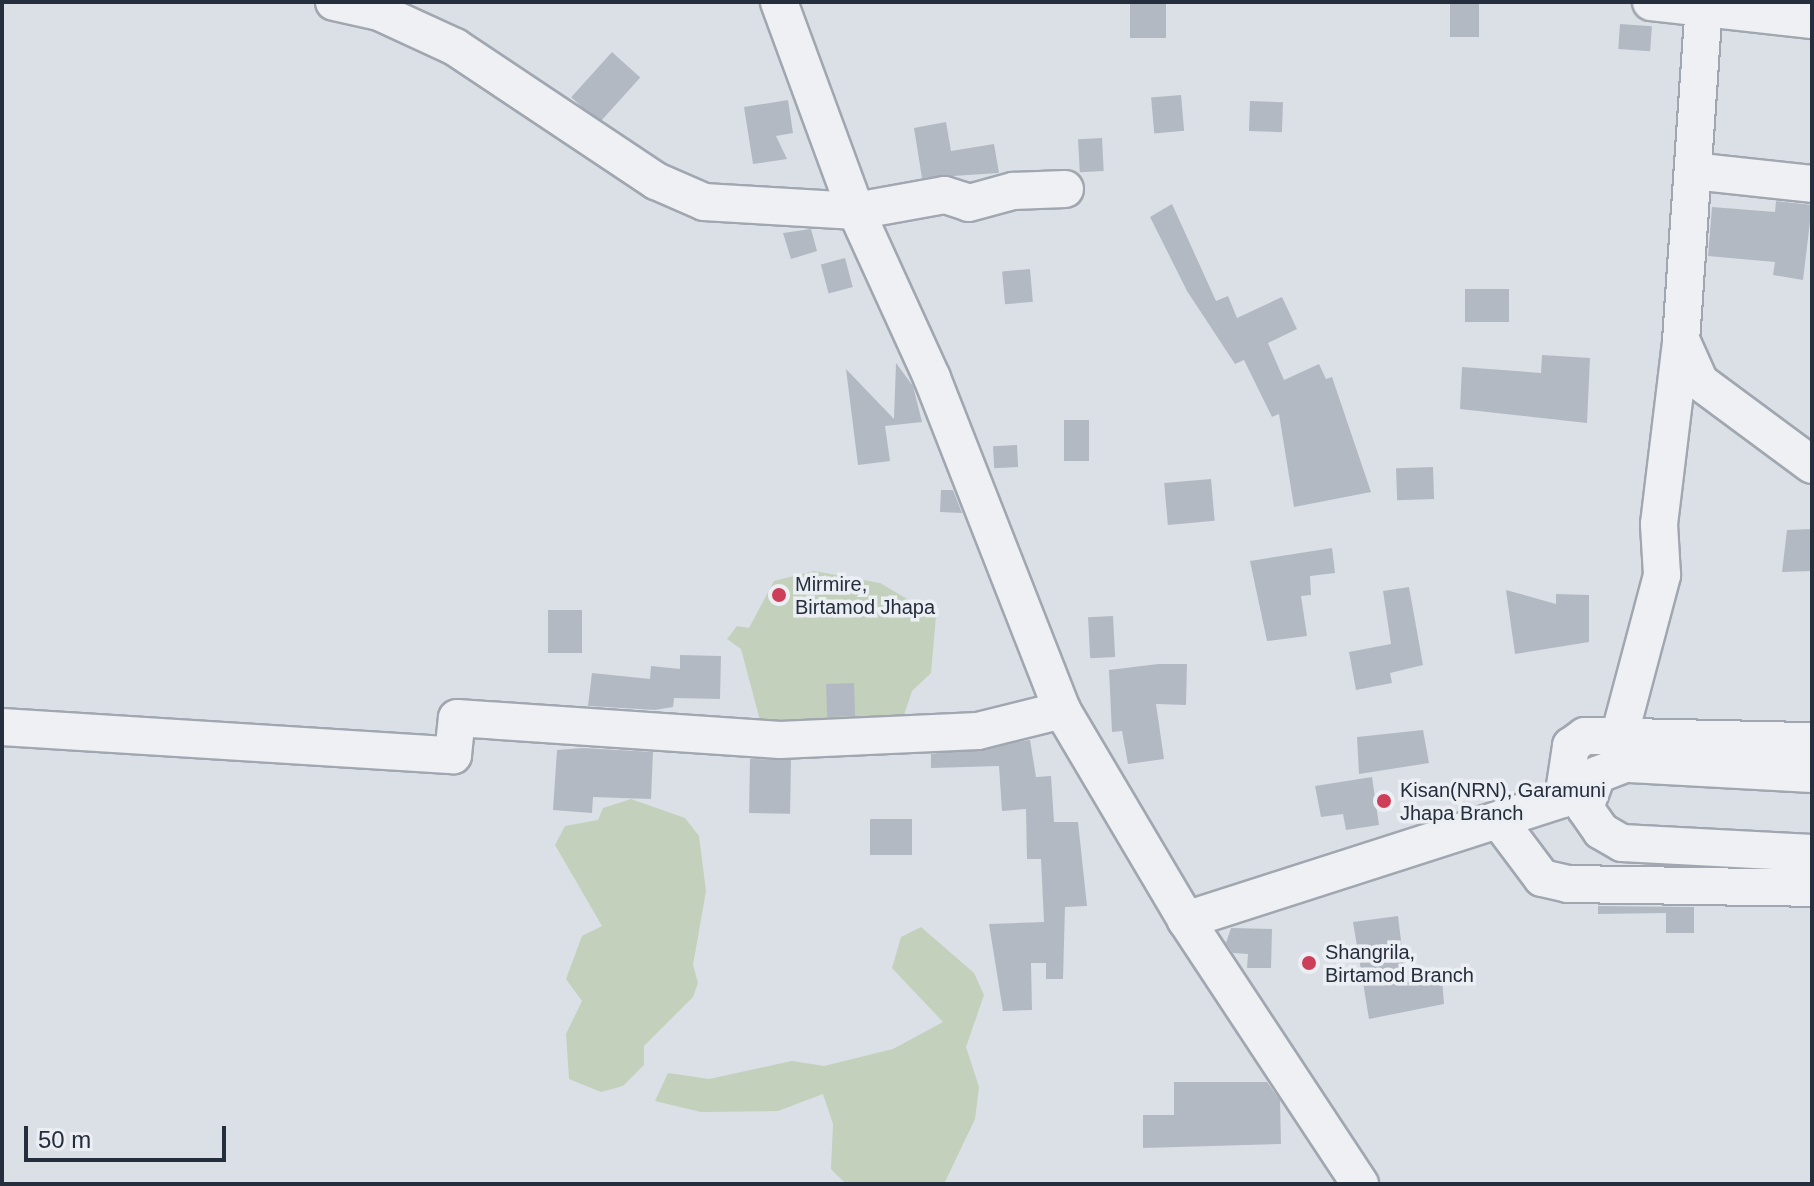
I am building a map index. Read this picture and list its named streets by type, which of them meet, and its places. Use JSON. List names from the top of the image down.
{
  "places": ["Mirmire, Birtamod Jhapa", "Kisan(NRN), Garamuni Jhapa Branch", "Shangrila, Birtamod Branch"],
  "scale_bar": "50 m"
}
